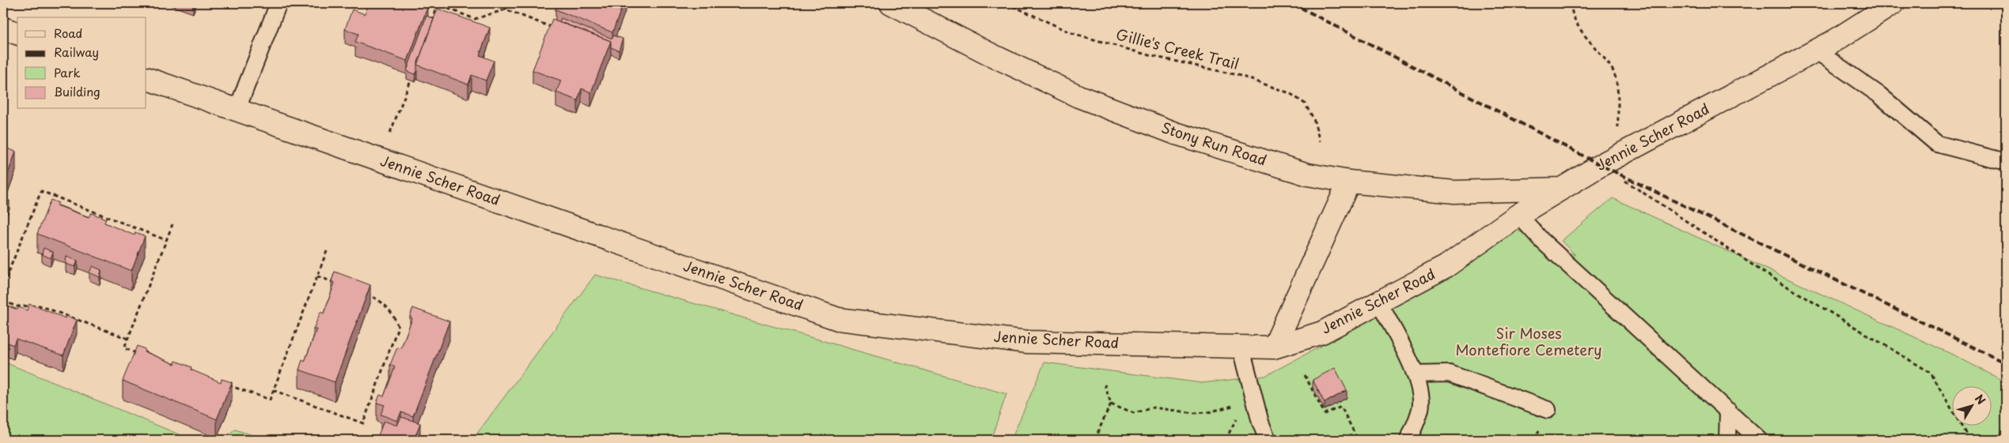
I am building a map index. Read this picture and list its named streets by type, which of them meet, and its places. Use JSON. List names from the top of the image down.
{
  "streets": {
    "street": ["Jennie Scher Road", "Stony Run Road"],
    "path": ["Gillie's Creek Trail"]
  },
  "crossings": [
    ["Jennie Scher Road", "Stony Run Road"]
  ],
  "parks": ["Sir Moses Montefiore Cemetery"],
  "legend": [
    "Road",
    "Railway",
    "Park",
    "Building"
  ],
  "north": "top right"
}
